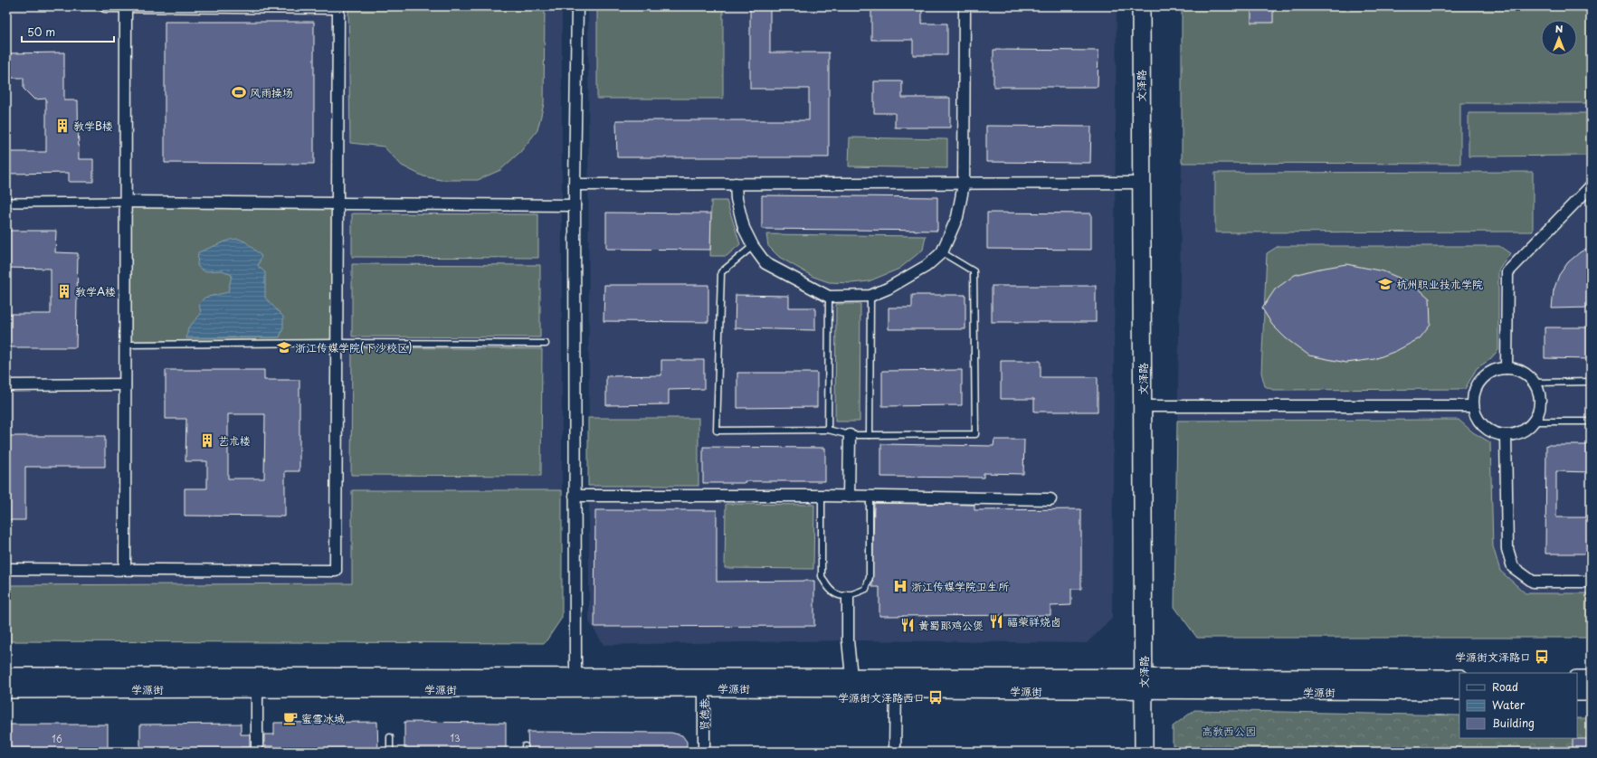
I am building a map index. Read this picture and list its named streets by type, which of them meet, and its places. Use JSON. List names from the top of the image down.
{
  "streets": {
    "main road": ["文泽路", "学源街"],
    "street": ["贤德巷"]
  },
  "crossings": [
    ["文泽路", "学源街"],
    ["学源街", "贤德巷"]
  ],
  "parks": ["高教西公园"],
  "places": {
    "sports": ["风雨操场"],
    "building": ["教学B楼", "教学A楼", "艺术楼"],
    "school or university": ["杭州职业技术学院", "浙江传媒学院(下沙校区)"],
    "hospital": ["浙江传媒学院卫生所"],
    "restaurant": ["福荣祥烧卤", "黄蜀郎鸡公煲"],
    "bus stop": ["学源街文泽路口", "学源街文泽路西口"],
    "cafe": ["蜜雪冰城"]
  },
  "house_numbers": ["13", "16"],
  "legend": ["Road", "Water", "Building"],
  "scale_bar": "50 m",
  "north": "top"
}
